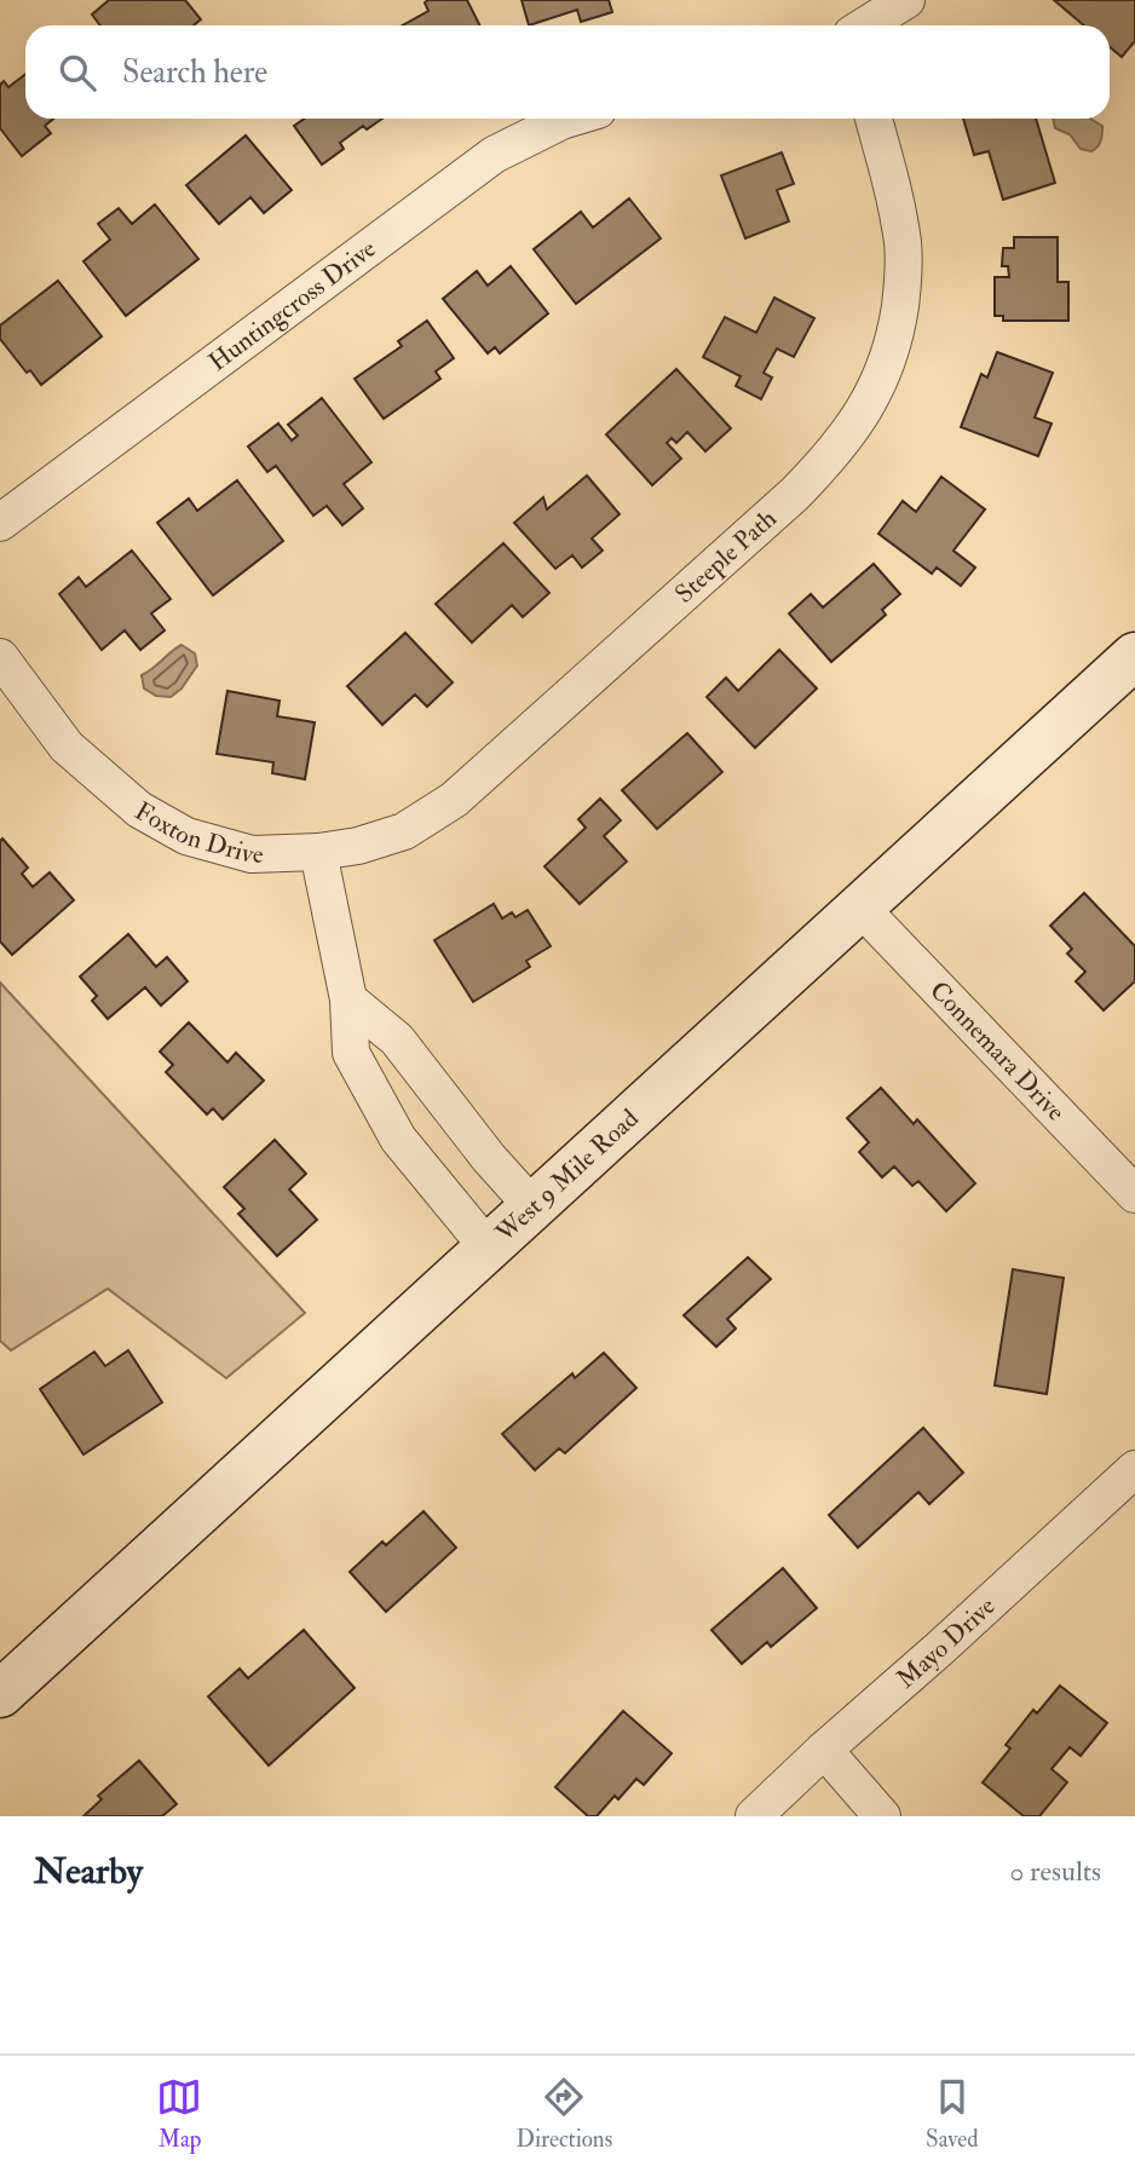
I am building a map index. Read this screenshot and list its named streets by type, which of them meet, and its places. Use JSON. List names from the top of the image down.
{
  "streets": {
    "street": [
      "Huntingcross Drive",
      "Steeple Path",
      "Foxton Drive",
      "Connemara Drive",
      "West 9 Mile Road",
      "Mayo Drive"
    ]
  },
  "crossings": [
    ["Steeple Path", "Foxton Drive"],
    ["Connemara Drive", "West 9 Mile Road"]
  ],
  "page": {
    "search": "Search here",
    "heading": ["Nearby", "0 results"],
    "nav": ["Map", "Directions", "Saved"]
  }
}
